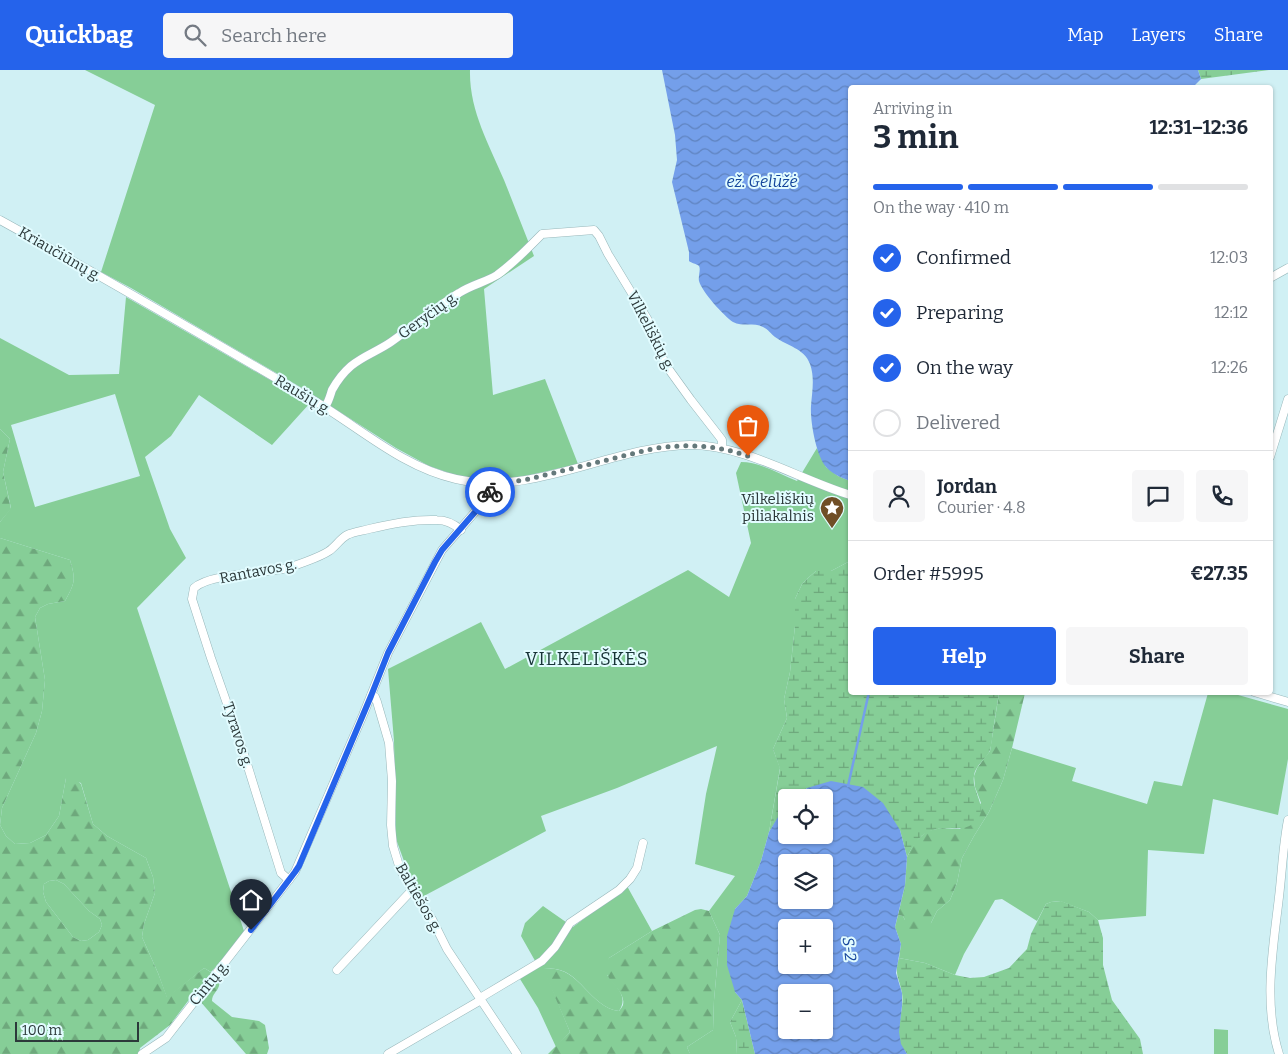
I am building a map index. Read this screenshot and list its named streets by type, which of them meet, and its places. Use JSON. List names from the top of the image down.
{
  "streets": {
    "street": [
      "Kriaučiūnų g.",
      "Geryčių g.",
      "Vilkeliškių g.",
      "Raušių g.",
      "Rantavos g.",
      "Tyravos g.",
      "Baltiešos g.",
      "Cintų g."
    ]
  },
  "crossings": [
    ["Kriaučiūnų g.", "Raušių g."],
    ["Geryčių g.", "Vilkeliškių g."],
    ["Geryčių g.", "Raušių g."],
    ["Vilkeliškių g.", "Raušių g."],
    ["Raušių g.", "Cintų g."],
    ["Rantavos g.", "Tyravos g."],
    ["Rantavos g.", "Cintų g."],
    ["Tyravos g.", "Cintų g."],
    ["Baltiešos g.", "Cintų g."]
  ],
  "districts": ["VILKELIŠKĖS"],
  "water": ["ež. Gelūžė", "S-2"],
  "places": {
    "place": ["Vilkeliškių piliakalnis"]
  },
  "scale_bar": "100 m",
  "page": {
    "header": "Quickbag",
    "search": "Search here",
    "nav": ["Map", "Layers", "Share"],
    "heading": ["3 min", "Arriving in", "12:31–12:36"],
    "panel": [
      "Jordan",
      "Courier · 4.8",
      "Order #5995",
      "€27.35"
    ],
    "bar": "On the way · 410 m",
    "list": [
      ["Confirmed", "12:03"],
      ["Preparing", "12:12"],
      ["On the way", "12:26"],
      "Delivered"
    ],
    "buttons": ["Help", "Share"],
    "map_buttons": ["+", "−"],
    "scale": "100 m"
  }
}
